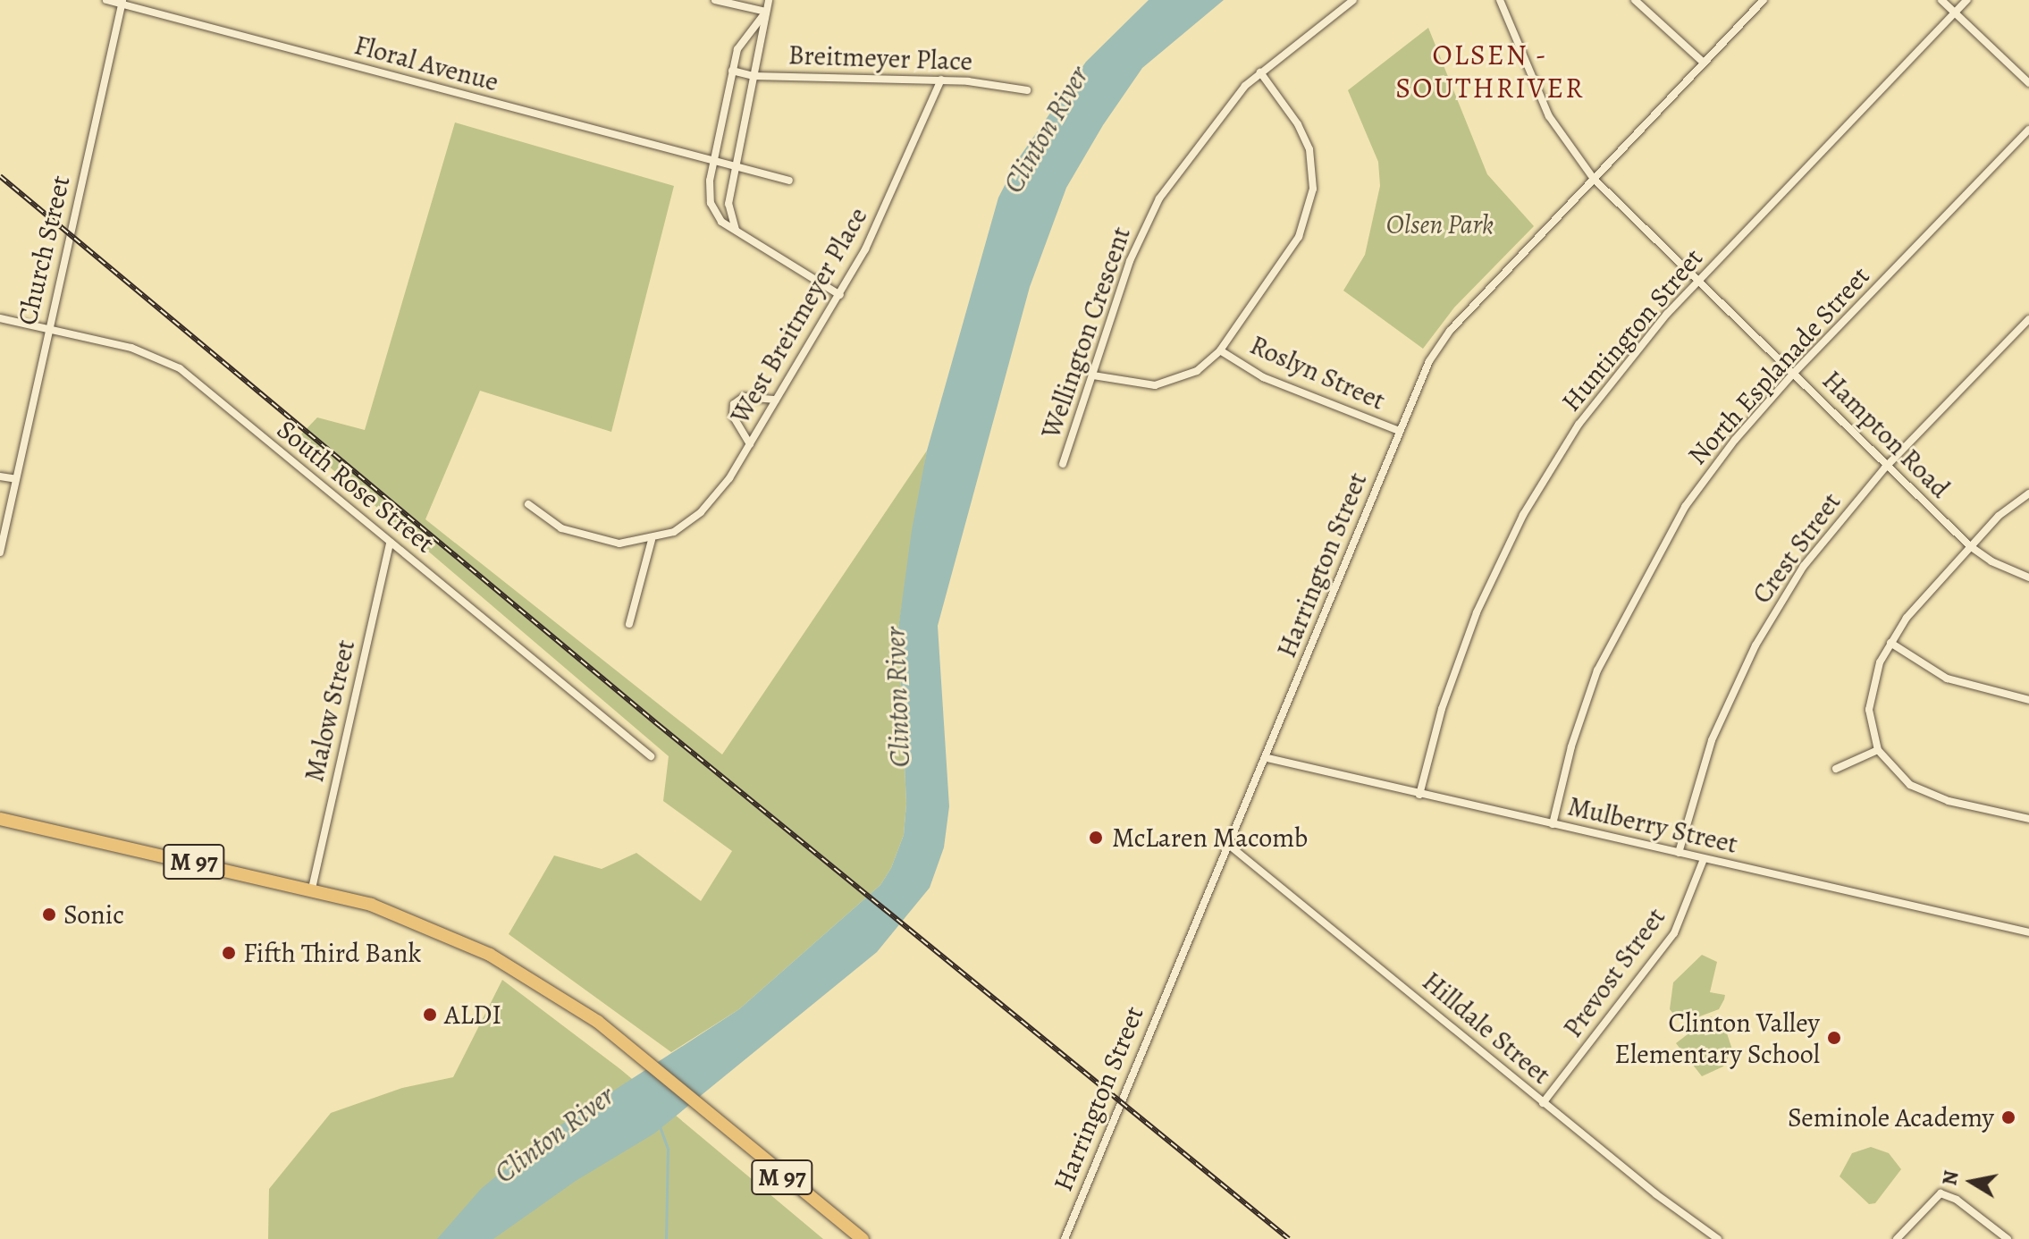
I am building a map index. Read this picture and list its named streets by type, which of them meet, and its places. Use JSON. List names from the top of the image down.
{
  "streets": {
    "main road": ["M 97"],
    "street": [
      "Breitmeyer Place",
      "Floral Avenue",
      "Church Street",
      "West Breitmeyer Place",
      "Huntington Street",
      "Wellington Crescent",
      "North Esplanade Street",
      "Roslyn Street",
      "Hampton Road",
      "South Rose Street",
      "Crest Street",
      "Harrington Street",
      "Malow Street",
      "Mulberry Street",
      "Prevost Street",
      "Hilldale Street"
    ]
  },
  "crossings": [
    ["Breitmeyer Place", "West Breitmeyer Place"],
    ["Floral Avenue", "Church Street"],
    ["Church Street", "South Rose Street"],
    ["Huntington Street", "Hampton Road"],
    ["Huntington Street", "Mulberry Street"],
    ["North Esplanade Street", "Hampton Road"],
    ["North Esplanade Street", "Mulberry Street"],
    ["Roslyn Street", "Harrington Street"],
    ["Hampton Road", "Crest Street"],
    ["Hampton Road", "Harrington Street"],
    ["South Rose Street", "Malow Street"],
    ["Crest Street", "Mulberry Street"],
    ["Harrington Street", "Mulberry Street"],
    ["Harrington Street", "Hilldale Street"],
    ["Malow Street", "M 97"],
    ["Mulberry Street", "Prevost Street"],
    ["Prevost Street", "Hilldale Street"]
  ],
  "districts": ["OLSEN - SOUTHRIVER"],
  "water": ["Clinton River"],
  "parks": ["Olsen Park"],
  "places": [
    "McLaren Macomb",
    "Sonic",
    "Fifth Third Bank",
    "ALDI",
    "Clinton Valley Elementary School",
    "Seminole Academy"
  ],
  "north": "left"
}
